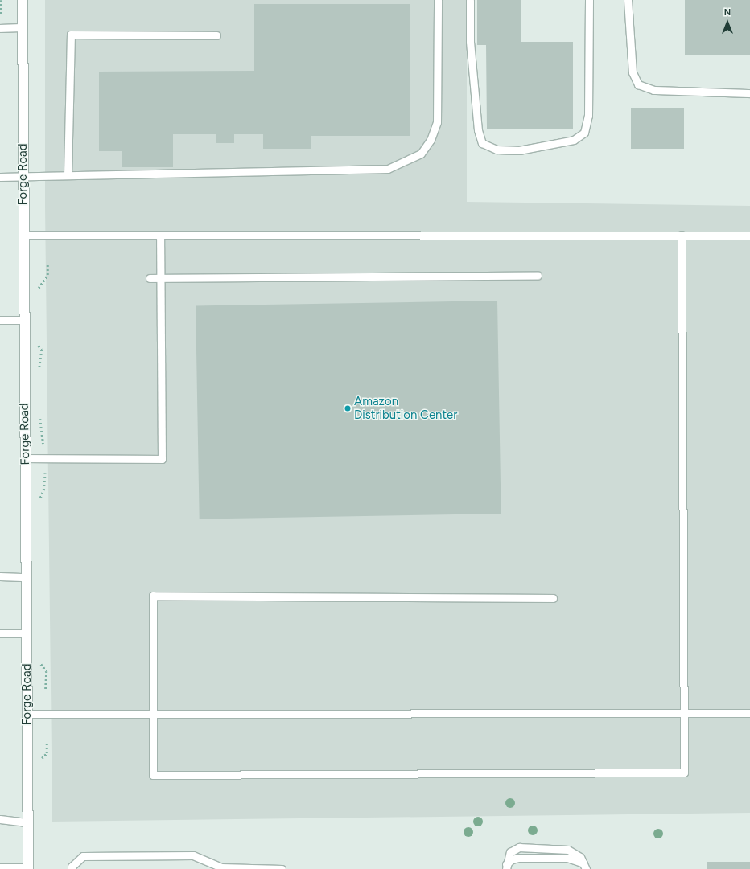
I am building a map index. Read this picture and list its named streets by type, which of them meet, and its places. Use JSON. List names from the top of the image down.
{
  "streets": {
    "street": ["Forge Road"]
  },
  "places": ["Amazon Distribution Center"],
  "north": "top"
}
